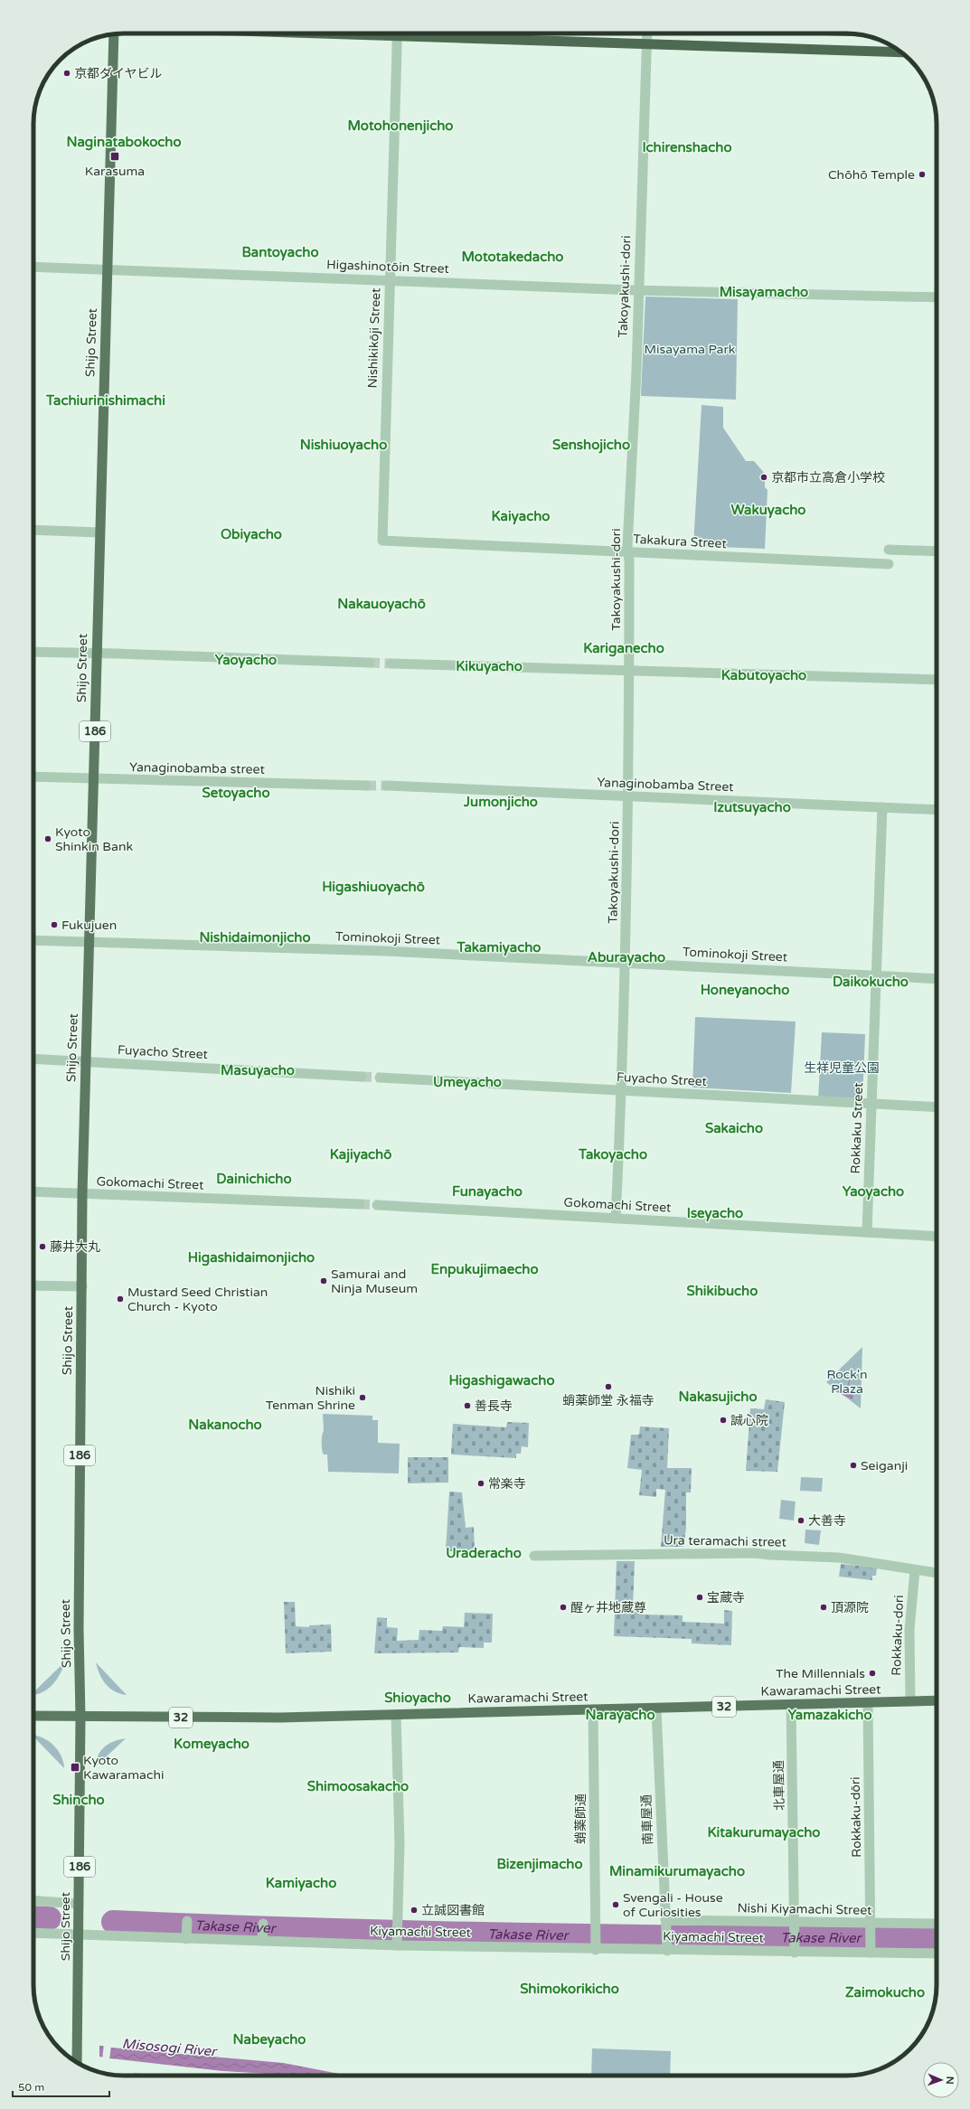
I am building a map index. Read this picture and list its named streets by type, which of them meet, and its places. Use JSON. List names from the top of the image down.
{
  "streets": {
    "main road": [
      "Shijo Street",
      "186",
      "Kawaramachi Street",
      "32"
    ],
    "street": [
      "Higashinotōin Street",
      "Takoyakushi-dori",
      "Nishikikōji Street",
      "Takakura Street",
      "Yanaginobamba street",
      "Yanaginobamba Street",
      "Tominokoji Street",
      "Fuyacho Street",
      "Rokkaku Street",
      "Gokomachi Street",
      "Ura teramachi street",
      "Rokkaku-dori",
      "北車屋通",
      "Rokkaku-dōri",
      "蛸薬師通",
      "南車屋通",
      "Nishi Kiyamachi Street",
      "Kiyamachi Street"
    ]
  },
  "crossings": [
    ["Higashinotōin Street", "Takoyakushi-dori"],
    ["Higashinotōin Street", "Nishikikōji Street"],
    ["Higashinotōin Street", "Shijo Street"],
    ["Takoyakushi-dori", "Takakura Street"],
    ["Takoyakushi-dori", "Yanaginobamba Street"],
    ["Takoyakushi-dori", "Tominokoji Street"],
    ["Takoyakushi-dori", "Fuyacho Street"],
    ["Takoyakushi-dori", "Gokomachi Street"],
    ["Nishikikōji Street", "Takakura Street"],
    ["Shijo Street", "Yanaginobamba street"],
    ["Shijo Street", "Tominokoji Street"],
    ["Shijo Street", "Fuyacho Street"],
    ["Shijo Street", "Gokomachi Street"],
    ["Shijo Street", "Kawaramachi Street"],
    ["Shijo Street", "Kiyamachi Street"],
    ["Yanaginobamba Street", "Rokkaku Street"],
    ["Tominokoji Street", "Rokkaku Street"],
    ["Fuyacho Street", "Rokkaku Street"],
    ["Rokkaku Street", "Gokomachi Street"],
    ["Ura teramachi street", "Rokkaku-dori"],
    ["Rokkaku-dori", "Kawaramachi Street"],
    ["Kawaramachi Street", "北車屋通"],
    ["Kawaramachi Street", "Rokkaku-dōri"],
    ["Kawaramachi Street", "蛸薬師通"],
    ["Kawaramachi Street", "南車屋通"],
    ["北車屋通", "Nishi Kiyamachi Street"],
    ["北車屋通", "Kiyamachi Street"],
    ["Rokkaku-dōri", "Nishi Kiyamachi Street"],
    ["Rokkaku-dōri", "Kiyamachi Street"],
    ["蛸薬師通", "Kiyamachi Street"],
    ["南車屋通", "Nishi Kiyamachi Street"],
    ["南車屋通", "Kiyamachi Street"]
  ],
  "districts": [
    "Motohonenjicho",
    "Naginatabokocho",
    "Ichirenshacho",
    "Bantoyacho",
    "Mototakedacho",
    "Misayamacho",
    "Tachiurinishimachi",
    "Nishiuoyacho",
    "Senshojicho",
    "Wakuyacho",
    "Kaiyacho",
    "Obiyacho",
    "Nakauoyachō",
    "Kariganecho",
    "Yaoyacho",
    "Kikuyacho",
    "Kabutoyacho",
    "Setoyacho",
    "Jumonjicho",
    "Izutsuyacho",
    "Higashiuoyachō",
    "Nishidaimonjicho",
    "Takamiyacho",
    "Aburayacho",
    "Daikokucho",
    "Honeyanocho",
    "Masuyacho",
    "Umeyacho",
    "Sakaicho",
    "Kajiyachō",
    "Takoyacho",
    "Dainichicho",
    "Funayacho",
    "Yaoyacho",
    "Iseyacho",
    "Higashidaimonjicho",
    "Enpukujimaecho",
    "Shikibucho",
    "Higashigawacho",
    "Nakasujicho",
    "Nakanocho",
    "Uraderacho",
    "Shioyacho",
    "Narayacho",
    "Yamazakicho",
    "Komeyacho",
    "Shimoosakacho",
    "Shincho",
    "Kitakurumayacho",
    "Bizenjimacho",
    "Minamikurumayacho",
    "Kamiyacho",
    "Shimokorikicho",
    "Zaimokucho",
    "Nabeyacho"
  ],
  "water": ["Takase River", "Misosogi River"],
  "parks": ["Misayama Park", "生祥児童公園", "Rock'n Plaza"],
  "places": {
    "other": [
      "京都ダイヤビル",
      "Chōhō Temple",
      "京都市立高倉小学校",
      "Kyoto Shinkin Bank",
      "Fukujuen",
      "藤井大丸",
      "Samurai and Ninja Museum",
      "Mustard Seed Christian Church - Kyoto",
      "蛸薬師堂 永福寺",
      "Nishiki Tenman Shrine",
      "善長寺",
      "誠心院",
      "Seiganji",
      "常楽寺",
      "大善寺",
      "宝蔵寺",
      "醒ヶ井地蔵尊",
      "頂源院",
      "The Millennials",
      "Svengali - House of Curiosities",
      "立誠図書館"
    ],
    "transit": ["Karasuma", "Kyoto Kawaramachi"]
  },
  "scale_bar": "50 m",
  "north": "right"
}
